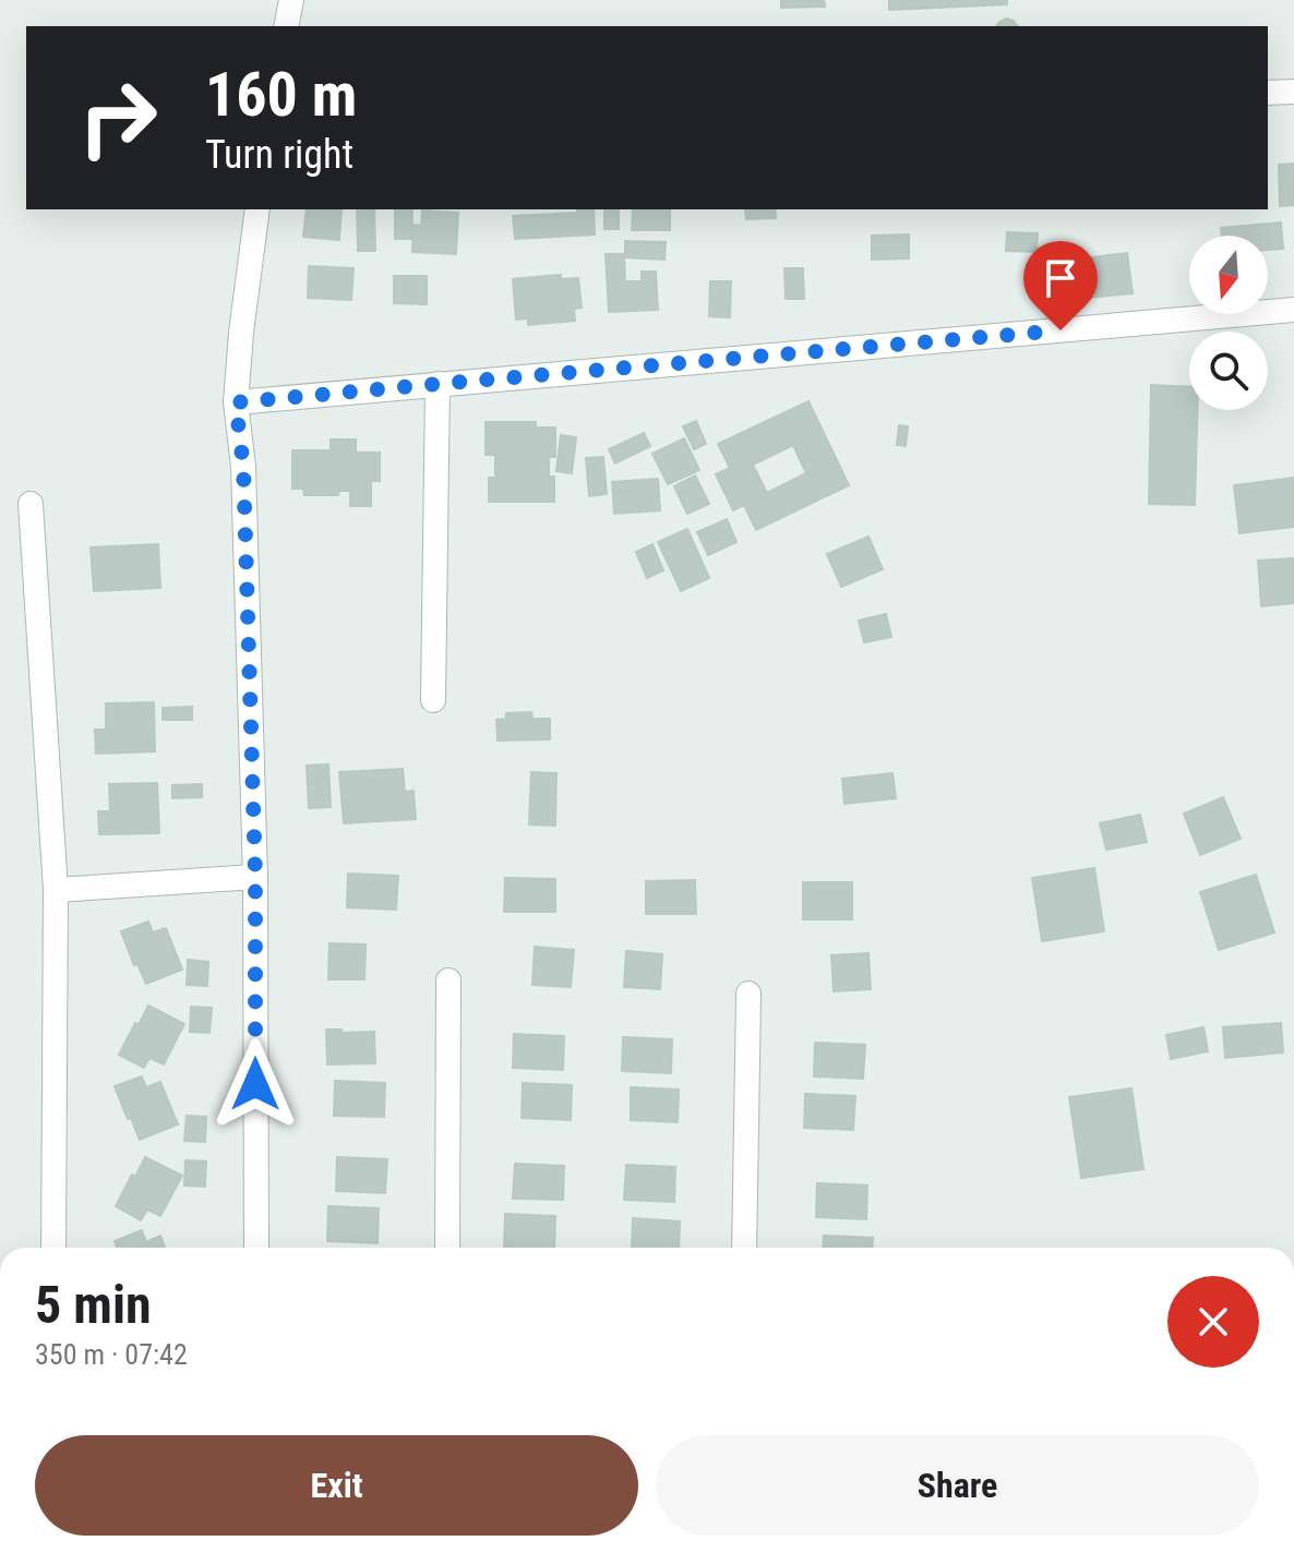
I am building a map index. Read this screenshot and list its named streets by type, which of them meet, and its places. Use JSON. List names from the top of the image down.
{
  "north": "bottom",
  "page": {
    "turn": ["160 m", "Turn right"],
    "heading": ["5 min", "350 m · 07:42"],
    "buttons": ["Exit", "Share"]
  }
}
